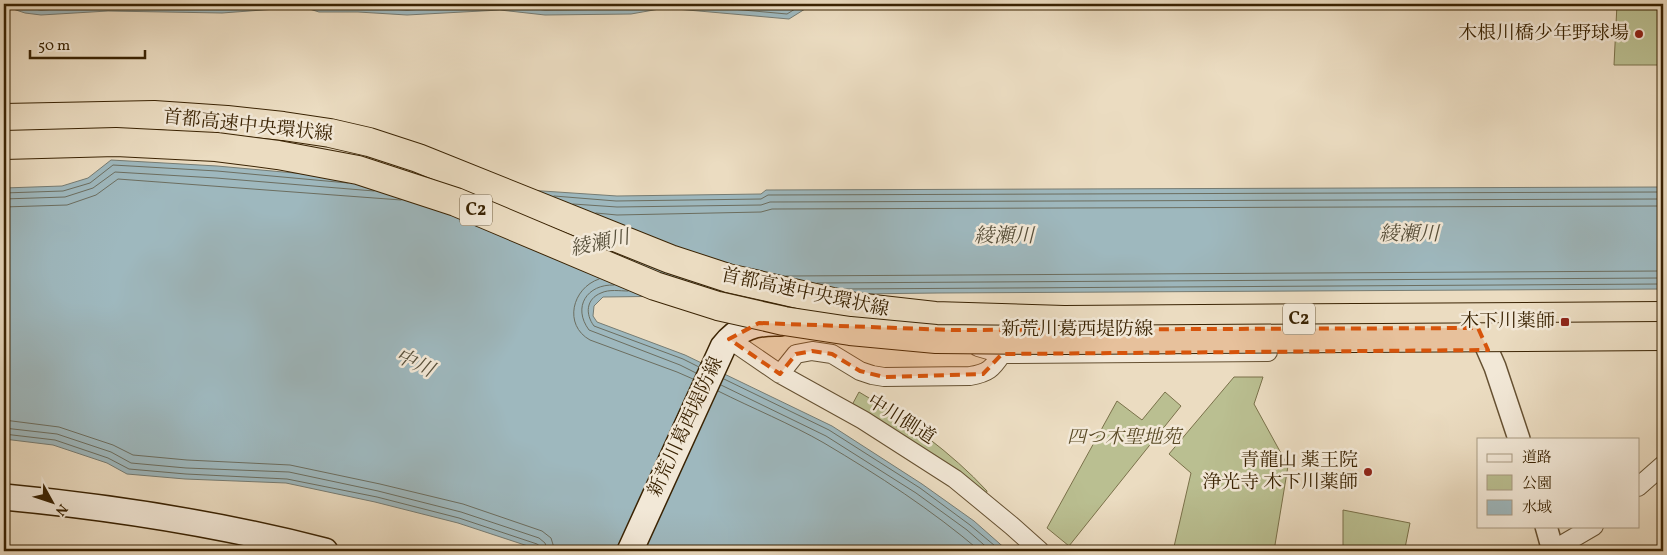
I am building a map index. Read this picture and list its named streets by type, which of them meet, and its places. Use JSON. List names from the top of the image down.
{
  "streets": {
    "highway": ["首都高速中央環状線", "C2"],
    "main road": ["新荒川葛西堤防線"],
    "street": ["中川側道"]
  },
  "crossings": [
    ["新荒川葛西堤防線", "中川側道"]
  ],
  "water": ["綾瀬川", "中川"],
  "parks": ["四つ木聖地苑"],
  "places": {
    "other": ["木根川橋少年野球場", "青龍山 薬王院 浄光寺 木下川薬師"],
    "transit": ["木下川薬師"]
  },
  "legend": ["道路", "公園", "水域"],
  "scale_bar": "50 m",
  "north": "bottom right"
}
